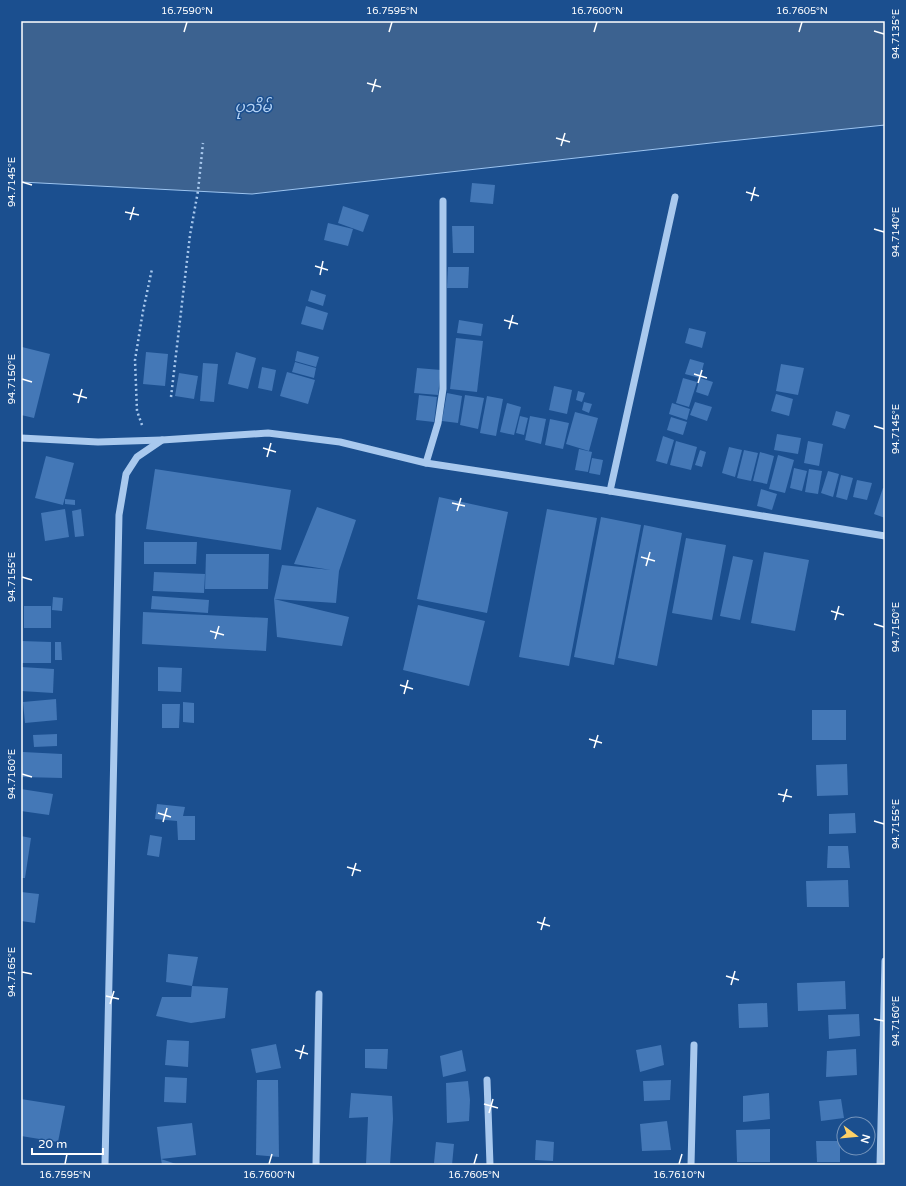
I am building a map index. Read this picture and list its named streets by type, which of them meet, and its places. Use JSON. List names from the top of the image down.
{
  "water": ["ပုသိမ်"],
  "scale_bar": "20 m",
  "north": "right",
  "coordinates": [
    "16.7590°N",
    "16.7595°N",
    "16.7600°N",
    "16.7605°N",
    "94.7135°E",
    "94.7145°E",
    "94.7140°E",
    "94.7150°E",
    "94.7155°E",
    "94.7160°E",
    "94.7165°E",
    "16.7610°N"
  ]
}
